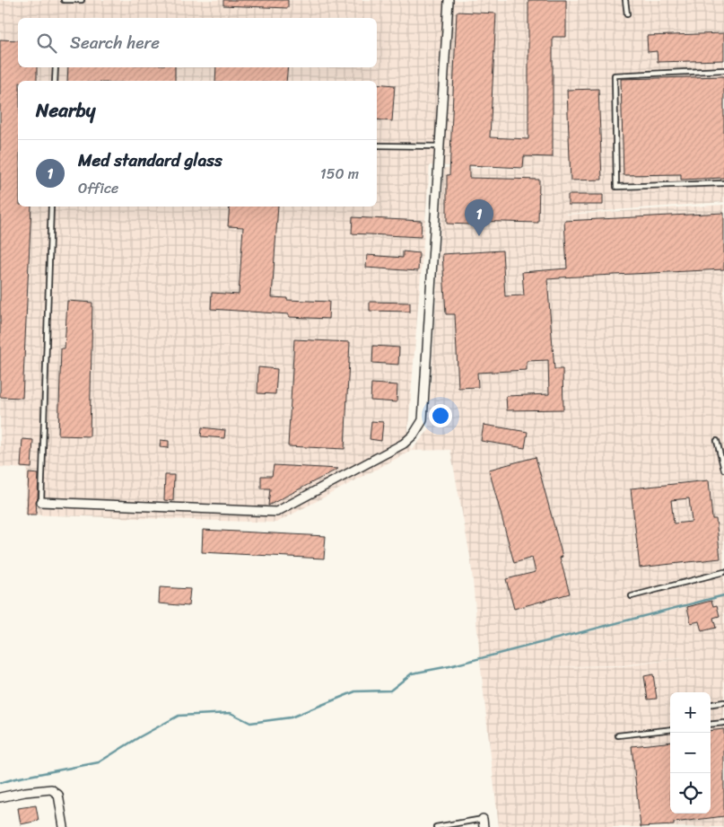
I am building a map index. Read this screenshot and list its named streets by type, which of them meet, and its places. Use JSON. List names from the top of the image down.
{
  "page": {
    "search": "Search here",
    "heading": "Nearby",
    "list": [
      {
        "mark": "1",
        "name": "Med standard glass",
        "note": "Office",
        "value": "150 m"
      }
    ],
    "pins": "1",
    "map_buttons": ["+", "−"]
  }
}
